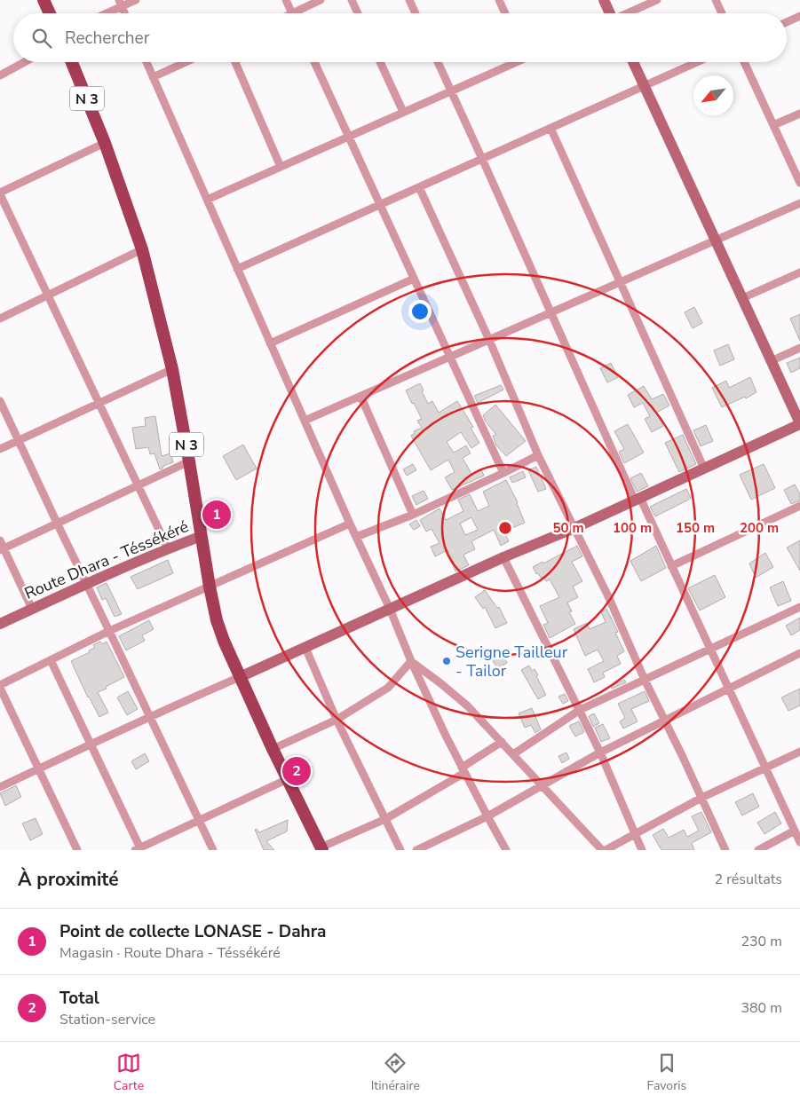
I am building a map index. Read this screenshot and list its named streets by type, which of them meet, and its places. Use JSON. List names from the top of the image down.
{
  "streets": {
    "main road": ["N 3"],
    "street": ["Route Dhara - Téssékéré"]
  },
  "crossings": [
    ["N 3", "Route Dhara - Téssékéré"]
  ],
  "places": ["Serigne Tailleur - Tailor"],
  "north": "bottom left",
  "page": {
    "search": "Rechercher",
    "pins": ["1", "2"],
    "heading": ["À proximité", "2 résultats"],
    "list": [
      {
        "mark": "1",
        "name": "Point de collecte LONASE - Dahra",
        "note": "Magasin · Route Dhara - Téssékéré",
        "value": "230 m"
      },
      {
        "mark": "2",
        "name": "Total",
        "note": "Station-service",
        "value": "380 m"
      }
    ],
    "nav": ["Carte", "Itinéraire", "Favoris"]
  },
  "rings": [
    "50 m",
    "100 m",
    "150 m",
    "200 m"
  ]
}
